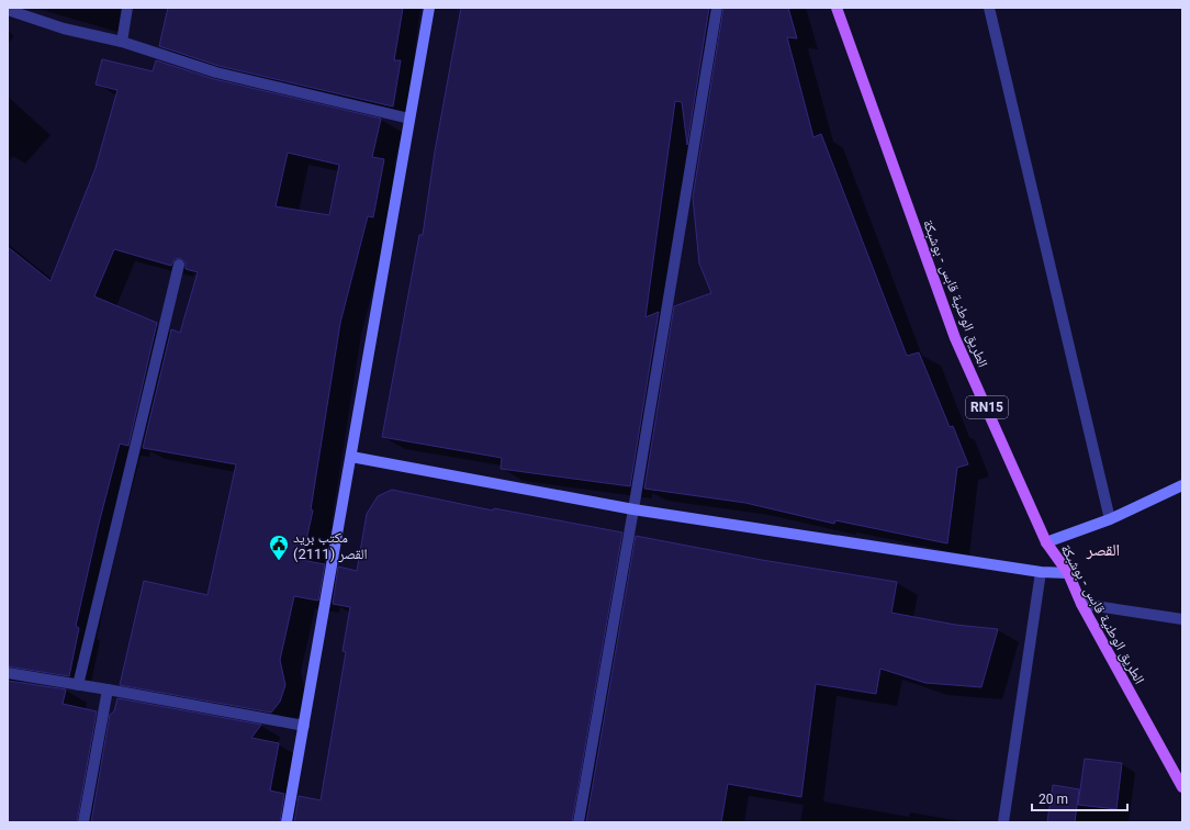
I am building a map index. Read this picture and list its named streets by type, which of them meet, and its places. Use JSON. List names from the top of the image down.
{
  "streets": {
    "main road": ["الطريق الوطنية قابس - بوشبكة", "RN15"]
  },
  "districts": ["القصر"],
  "places": {
    "public building": ["مكتب بريد القصر (2111)"]
  },
  "scale_bar": "20 m"
}
